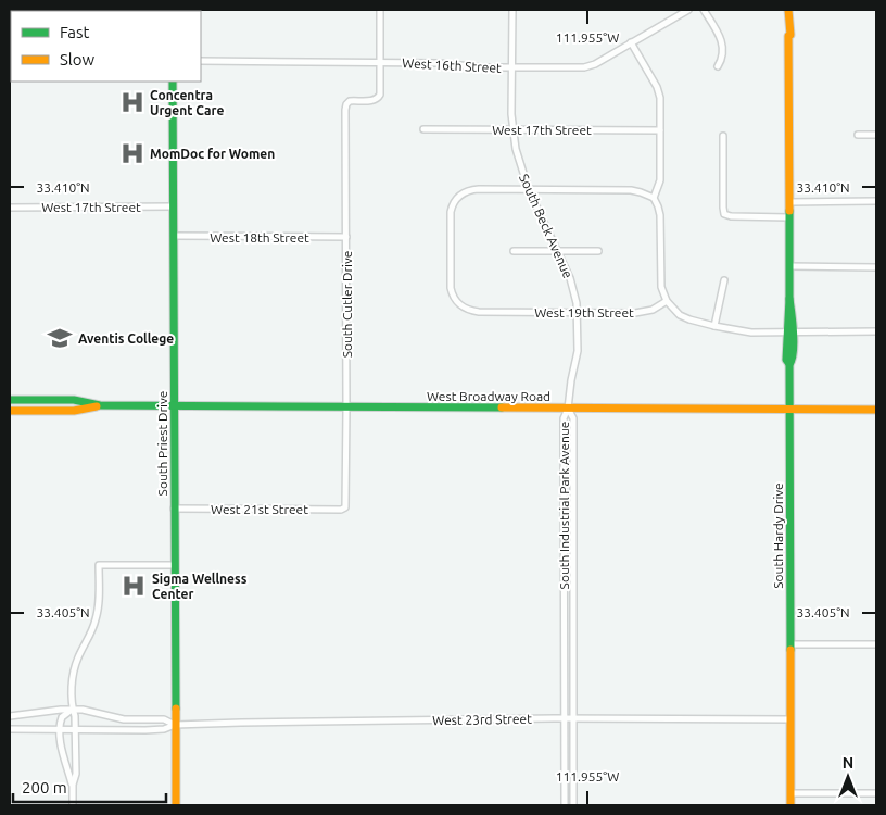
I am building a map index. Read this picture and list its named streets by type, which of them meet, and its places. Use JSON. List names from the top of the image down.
{
  "streets": {
    "main road": ["West Broadway Road", "South Priest Drive", "South Hardy Drive"],
    "street": [
      "West 16th Street",
      "West 17th Street",
      "South Beck Avenue",
      "West 18th Street",
      "South Cutler Drive",
      "West 19th Street",
      "South Industrial Park Avenue",
      "West 21st Street",
      "West 23rd Street"
    ]
  },
  "crossings": [
    ["West 16th Street", "South Beck Avenue"],
    ["West 16th Street", "South Cutler Drive"],
    ["West 17th Street", "South Beck Avenue"],
    ["West 17th Street", "South Priest Drive"],
    ["South Beck Avenue", "West 19th Street"],
    ["South Beck Avenue", "West Broadway Road"],
    ["South Beck Avenue", "South Industrial Park Avenue"],
    ["West 18th Street", "South Cutler Drive"],
    ["West 18th Street", "South Priest Drive"],
    ["South Cutler Drive", "West Broadway Road"],
    ["South Cutler Drive", "West 21st Street"],
    ["West Broadway Road", "South Priest Drive"],
    ["West Broadway Road", "South Industrial Park Avenue"],
    ["West Broadway Road", "South Hardy Drive"],
    ["South Priest Drive", "West 21st Street"],
    ["South Priest Drive", "West 23rd Street"],
    ["South Industrial Park Avenue", "West 23rd Street"],
    ["South Hardy Drive", "West 23rd Street"]
  ],
  "places": {
    "hospital": ["Concentra Urgent Care", "MomDoc for Women", "Sigma Wellness Center"],
    "school or university": ["Aventis College"]
  },
  "legend": ["Fast", "Slow"],
  "scale_bar": "200 m",
  "north": "top",
  "coordinates": ["111.955°W", "33.410°N", "33.405°N"]
}
